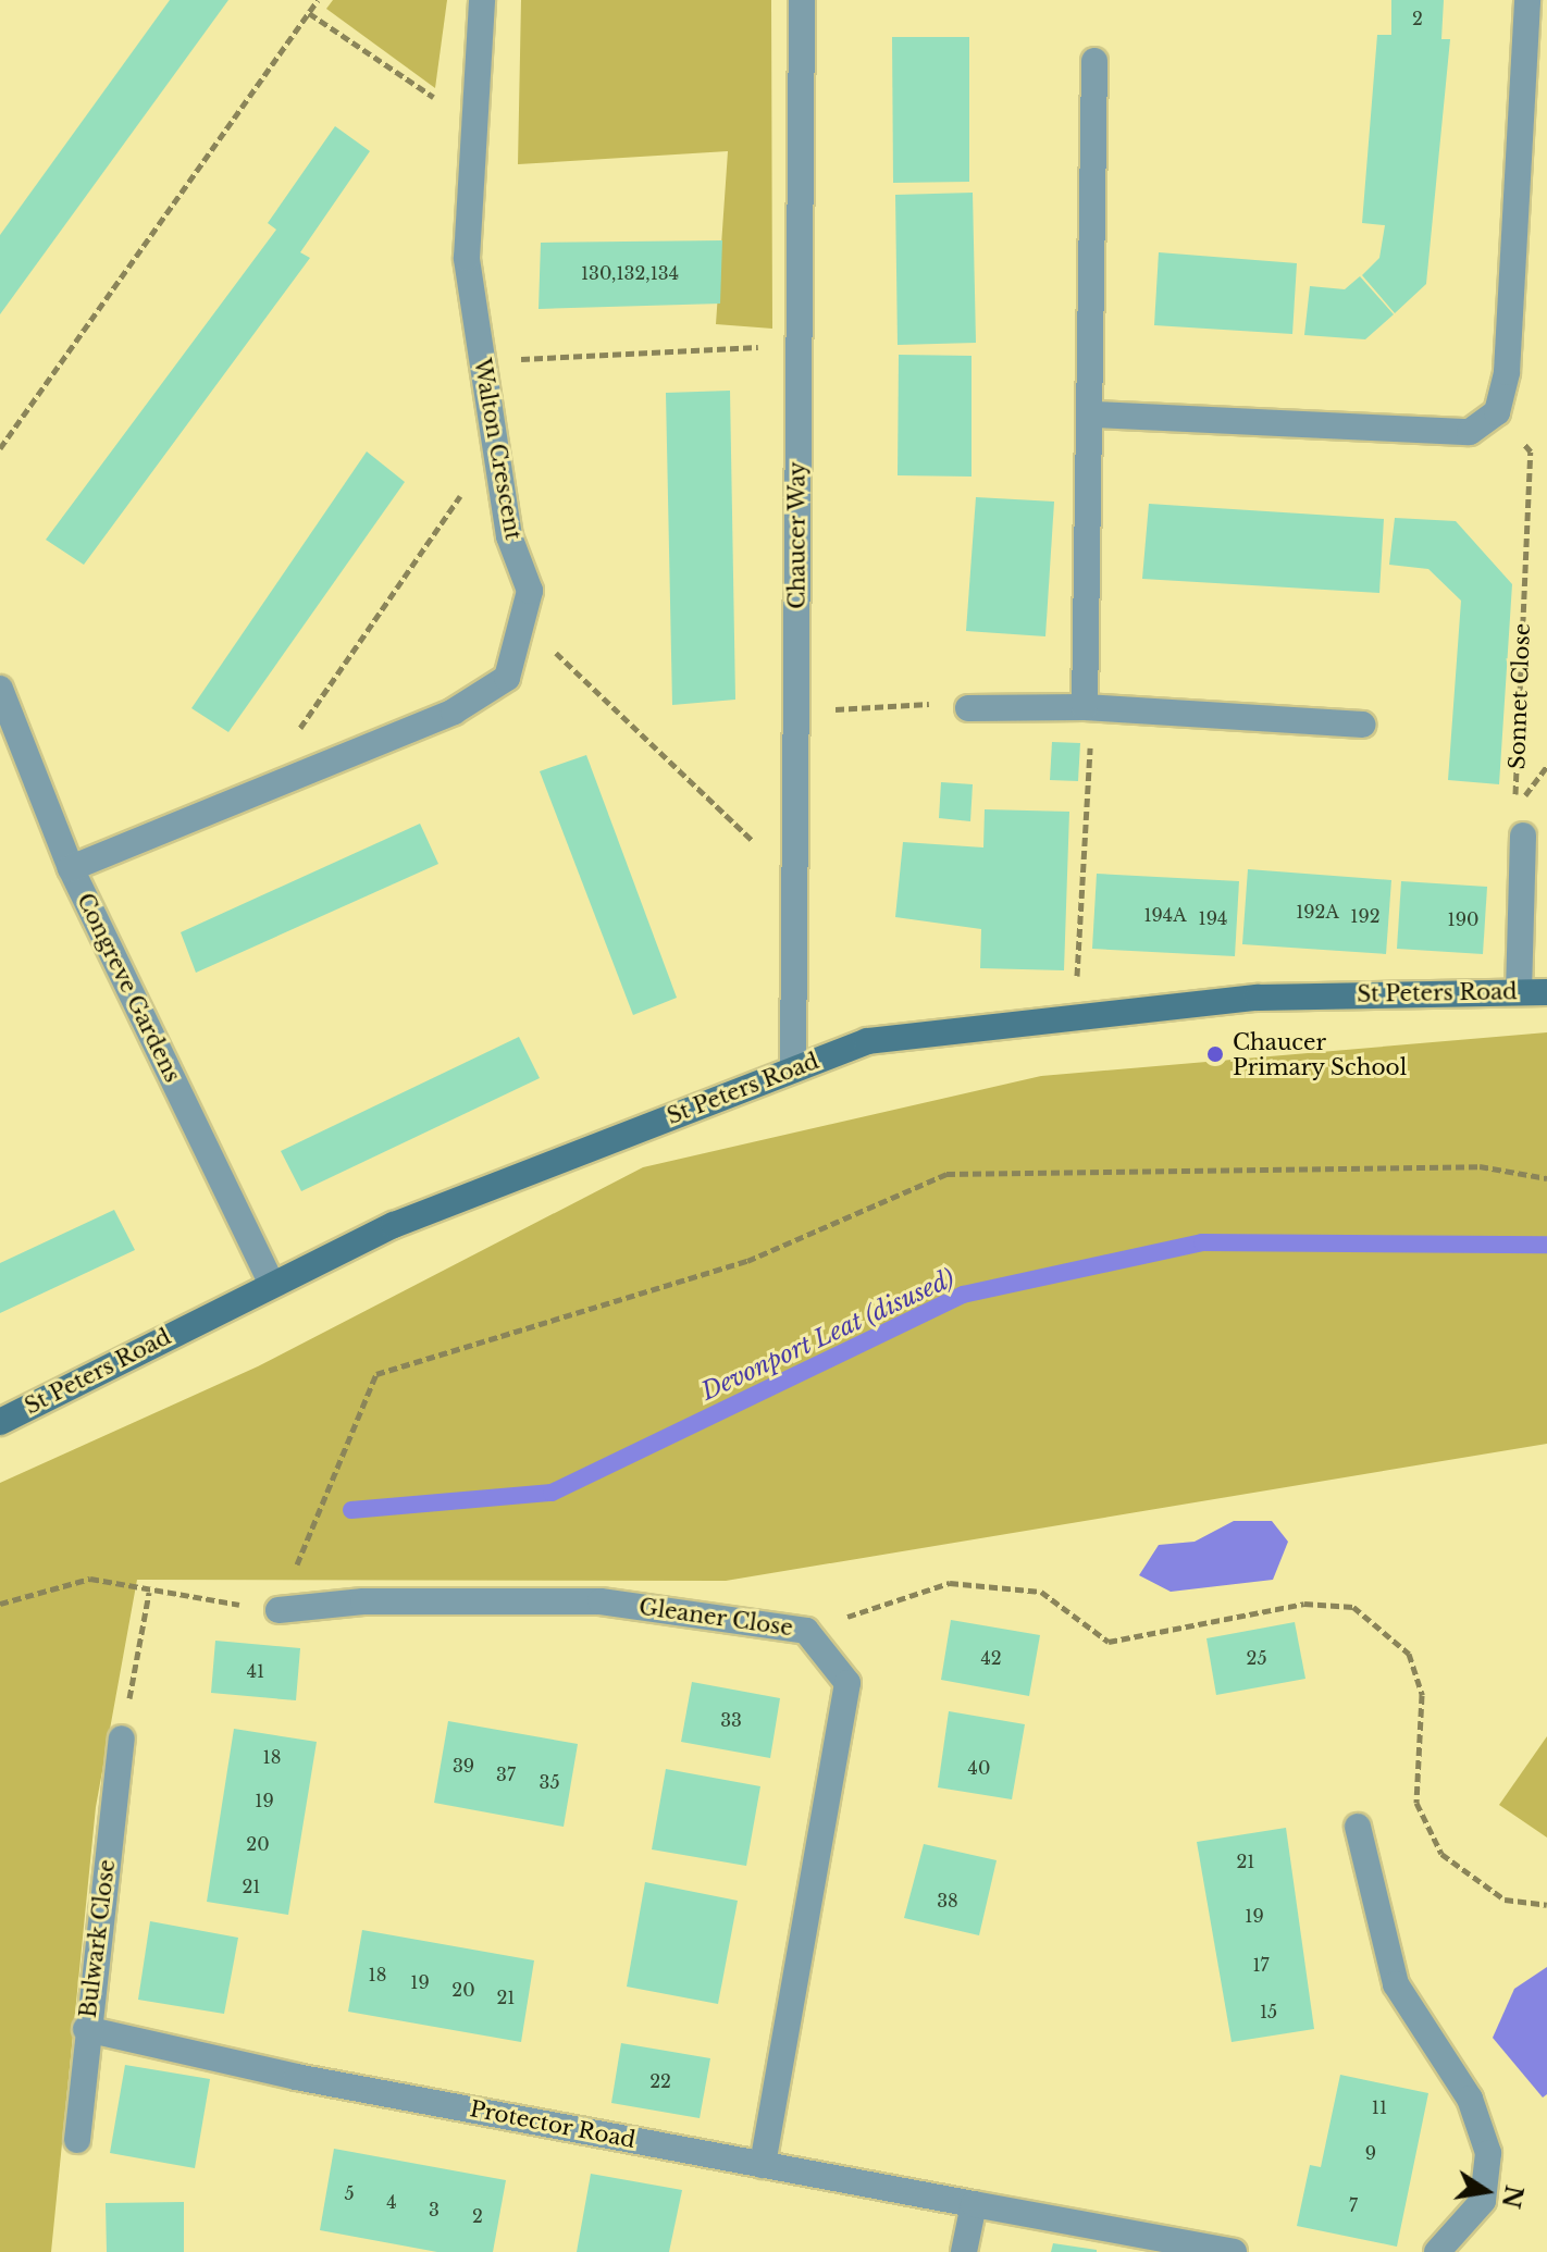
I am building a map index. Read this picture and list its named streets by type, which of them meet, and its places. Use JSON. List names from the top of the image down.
{
  "streets": {
    "street": [
      "Walton Crescent",
      "Chaucer Way",
      "Congreve Gardens",
      "St Peters Road",
      "Gleaner Close",
      "Bulwark Close",
      "Protector Road"
    ],
    "path": ["Sonnet Close"]
  },
  "crossings": [
    ["Walton Crescent", "Congreve Gardens"],
    ["Chaucer Way", "St Peters Road"],
    ["Congreve Gardens", "St Peters Road"],
    ["Gleaner Close", "Protector Road"],
    ["Bulwark Close", "Protector Road"]
  ],
  "water": ["Devonport Leat (disused)"],
  "places": ["Chaucer Primary School"],
  "house_numbers": [
    "2",
    "130,132,134",
    "192A",
    "194A",
    "192",
    "194",
    "190",
    "42",
    "25",
    "41",
    "33",
    "18",
    "39",
    "40",
    "37",
    "35",
    "19",
    "20",
    "21",
    "21",
    "38",
    "19",
    "17",
    "18",
    "19",
    "20",
    "21",
    "15",
    "22",
    "11",
    "9",
    "5",
    "4",
    "7",
    "3",
    "2"
  ],
  "north": "right"
}
